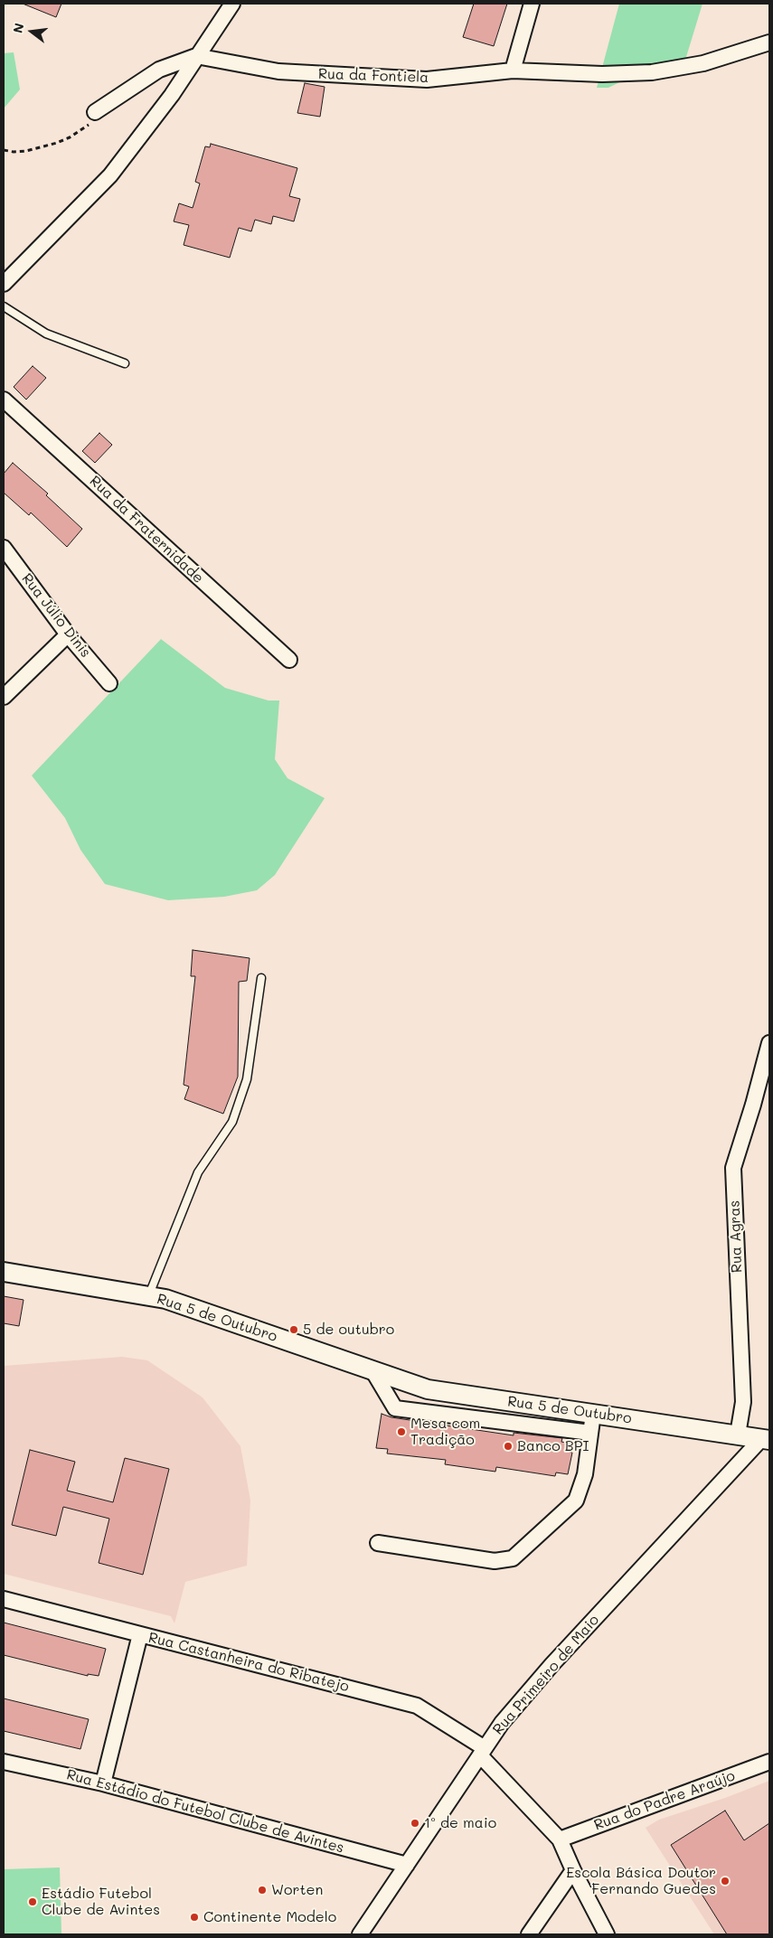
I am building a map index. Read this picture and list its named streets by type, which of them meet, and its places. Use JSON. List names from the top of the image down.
{
  "streets": {
    "street": [
      "Rua da Fontiela",
      "Rua da Fraternidade",
      "Rua Júlio Dinis",
      "Rua Agras",
      "Rua 5 de Outubro",
      "Rua Castanheira do Ribatejo",
      "Rua Primeiro de Maio",
      "Rua do Padre Araújo",
      "Rua Estádio do Futebol Clube de Avintes"
    ]
  },
  "crossings": [
    ["Rua Agras", "Rua 5 de Outubro"],
    ["Rua 5 de Outubro", "Rua Primeiro de Maio"],
    ["Rua Castanheira do Ribatejo", "Rua Primeiro de Maio"],
    ["Rua Castanheira do Ribatejo", "Rua do Padre Araújo"],
    ["Rua Primeiro de Maio", "Rua Estádio do Futebol Clube de Avintes"]
  ],
  "places": [
    "5 de outubro",
    "Mesa com Tradição",
    "Banco BPI",
    "1º de maio",
    "Escola Básica Doutor Fernando Guedes",
    "Worten",
    "Estádio Futebol Clube de Avintes",
    "Continente Modelo"
  ],
  "north": "left"
}
